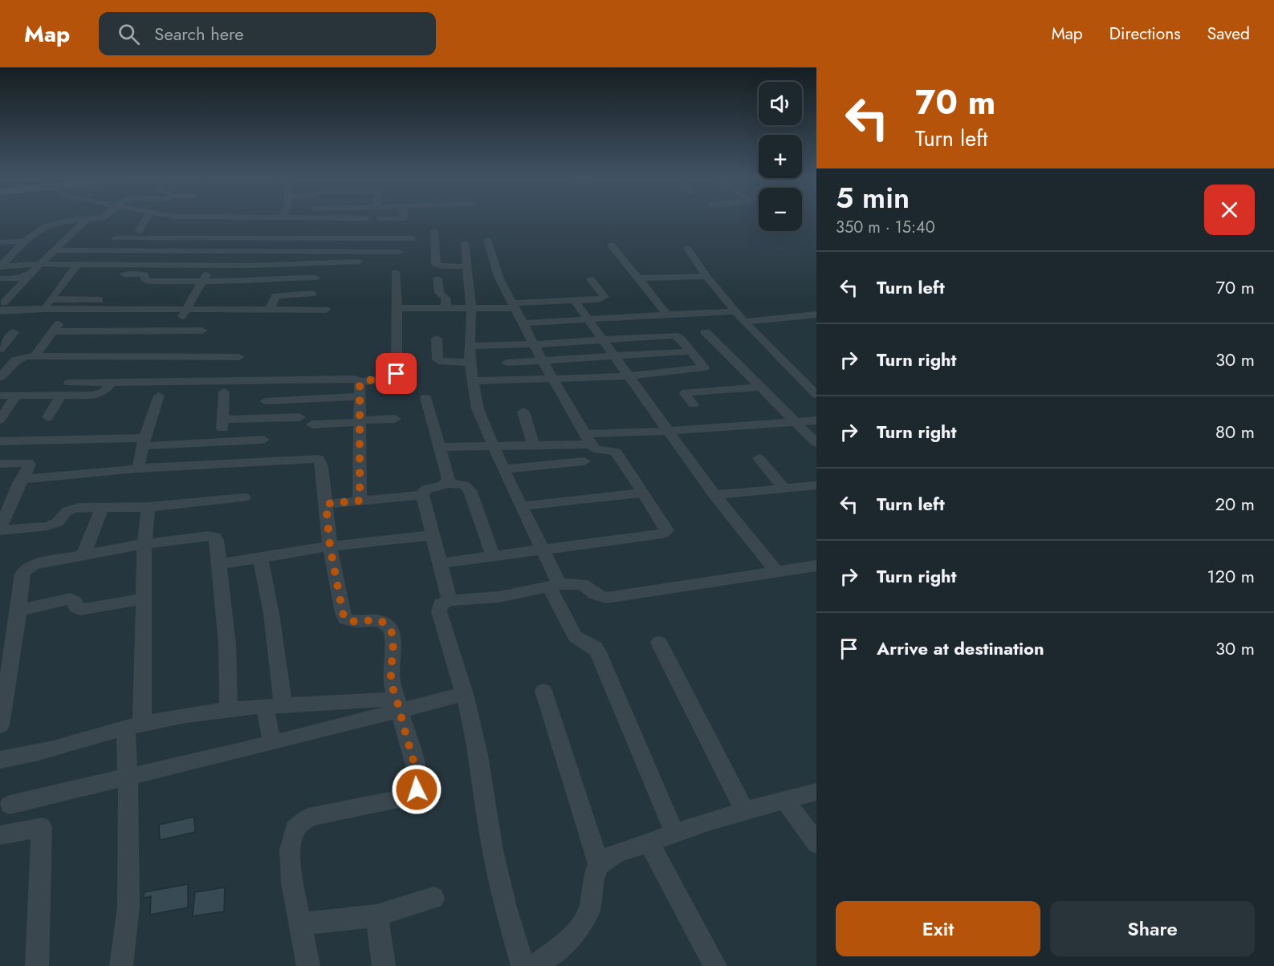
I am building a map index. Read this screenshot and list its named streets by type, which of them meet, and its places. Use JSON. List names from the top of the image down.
{
  "page": {
    "header": "Map",
    "search": "Search here",
    "nav": ["Map", "Directions", "Saved"],
    "turn": ["70 m", "Turn left"],
    "map_buttons": ["+", "−"],
    "heading": ["5 min", "350 m · 15:40"],
    "list": [
      {
        "name": "Turn left",
        "value": "70 m"
      },
      {
        "name": "Turn right",
        "value": "30 m"
      },
      {
        "name": "Turn right",
        "value": "80 m"
      },
      {
        "name": "Turn left",
        "value": "20 m"
      },
      {
        "name": "Turn right",
        "value": "120 m"
      },
      {
        "name": "Arrive at destination",
        "value": "30 m"
      }
    ],
    "buttons": ["Exit", "Share"]
  }
}
